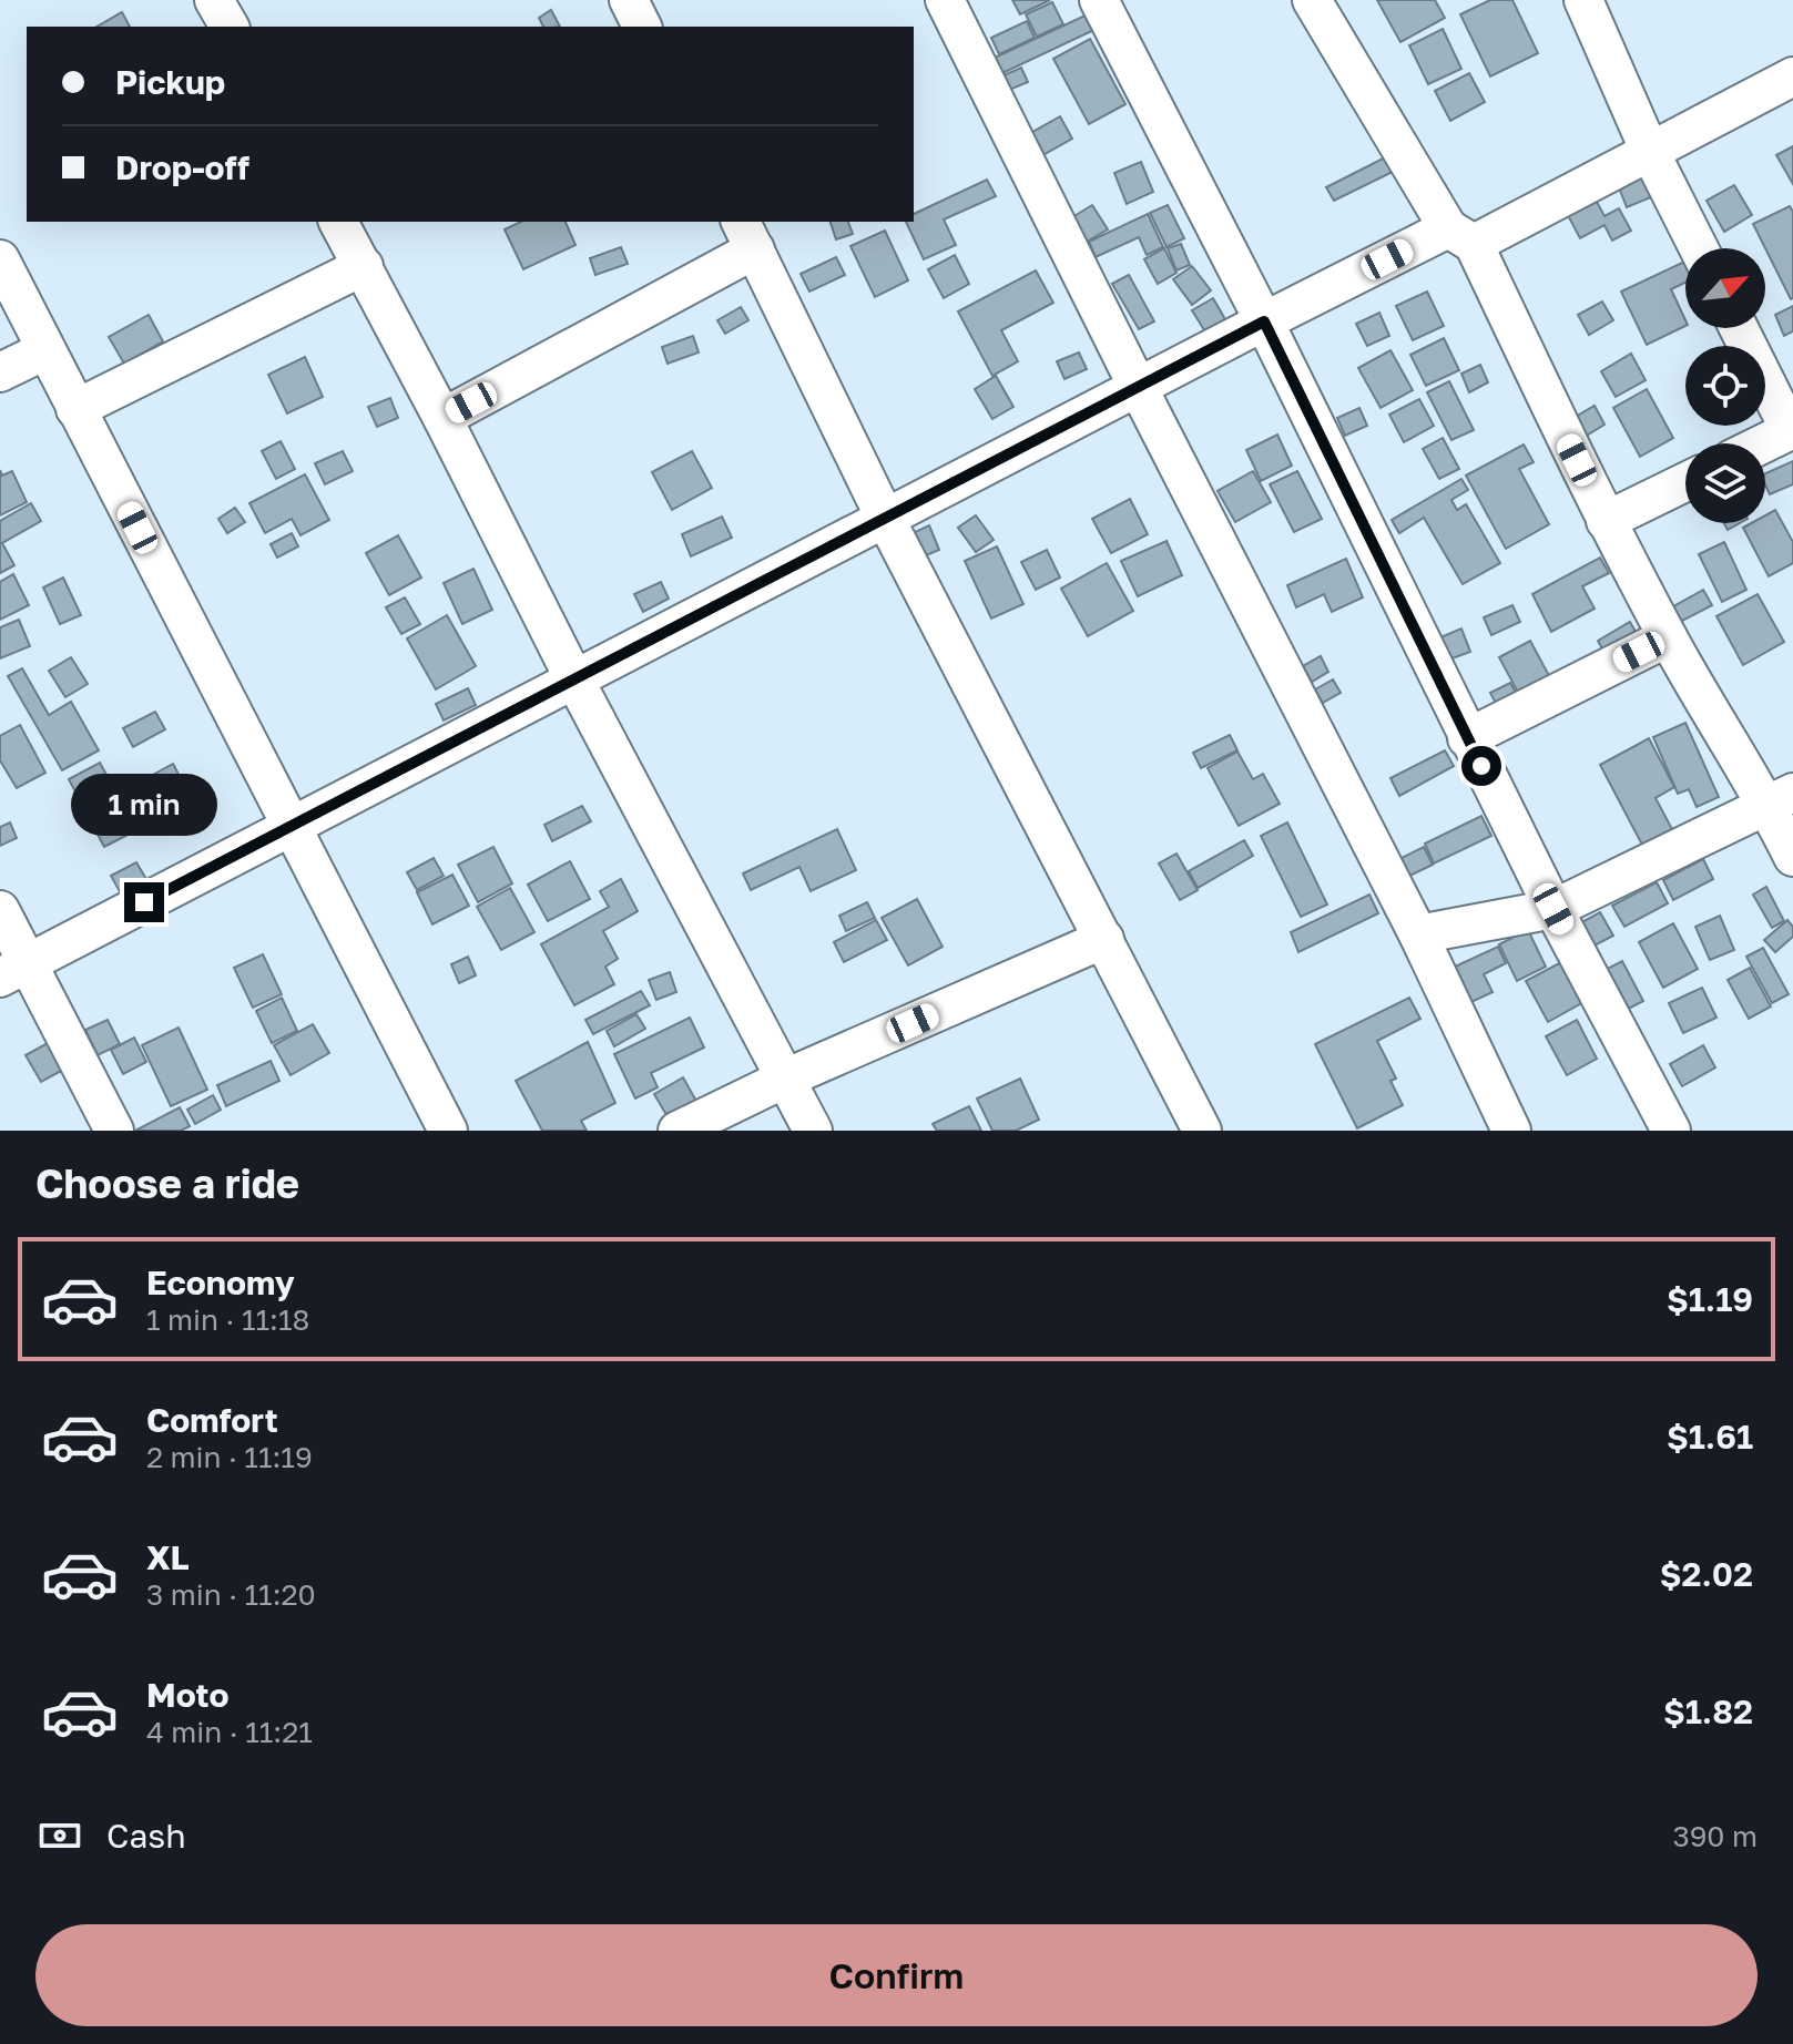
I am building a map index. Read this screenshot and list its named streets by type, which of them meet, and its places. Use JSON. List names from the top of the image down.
{
  "north": "top right",
  "page": {
    "banner": ["Pickup", "Drop-off"],
    "bubble": "1 min",
    "heading": "Choose a ride",
    "list": [
      {
        "name": "Economy",
        "note": "1 min · 11:18",
        "value": "$1.19"
      },
      {
        "name": "Comfort",
        "note": "2 min · 11:19",
        "value": "$1.61"
      },
      {
        "name": "XL",
        "note": "3 min · 11:20",
        "value": "$2.02"
      },
      {
        "name": "Moto",
        "note": "4 min · 11:21",
        "value": "$1.82"
      }
    ],
    "pay": ["Cash", "390 m"],
    "buttons": "Confirm"
  }
}
